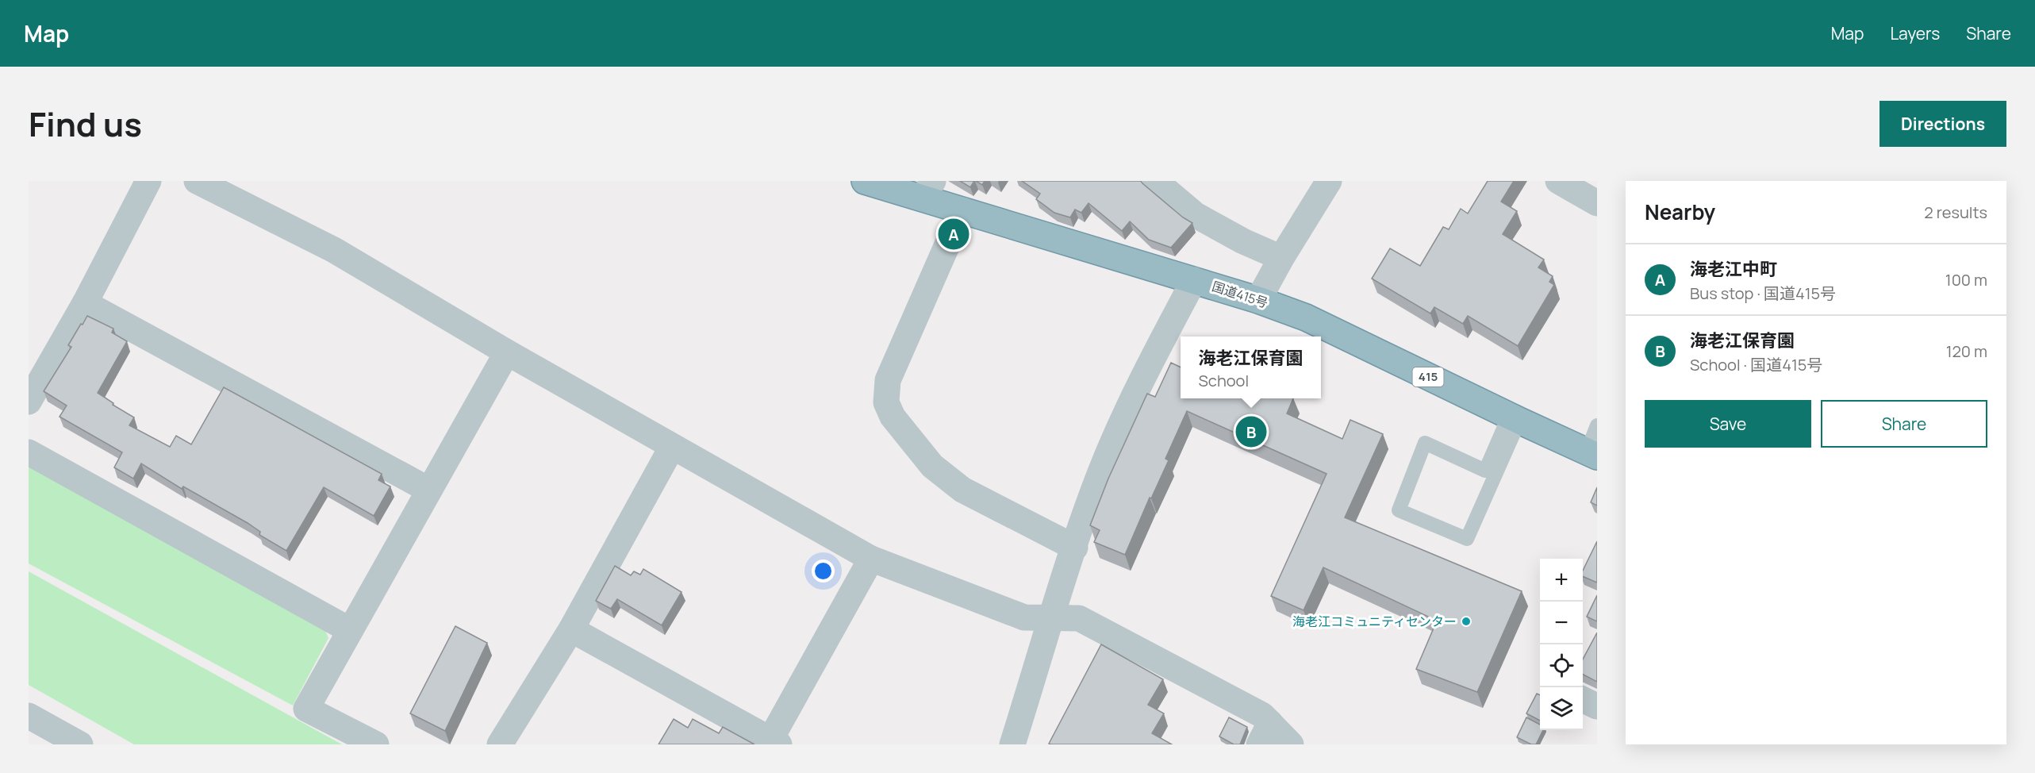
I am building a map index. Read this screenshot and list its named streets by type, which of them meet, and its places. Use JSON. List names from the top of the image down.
{
  "streets": {
    "highway": ["国道415号", "415"]
  },
  "places": ["海老江コミュニティセンター"],
  "page": {
    "header": "Map",
    "nav": ["Map", "Layers", "Share"],
    "title": "Find us",
    "buttons": [
      "Directions",
      ["Save", "Share"]
    ],
    "heading": ["Nearby", "2 results"],
    "pins": ["A", "B"],
    "list": [
      {
        "mark": "A",
        "name": "海老江中町",
        "note": "Bus stop · 国道415号",
        "value": "100 m"
      },
      {
        "mark": "B",
        "name": "海老江保育園",
        "note": "School · 国道415号",
        "value": "120 m"
      }
    ],
    "popup": ["海老江保育園", "School"],
    "map_buttons": ["+", "−"]
  }
}
